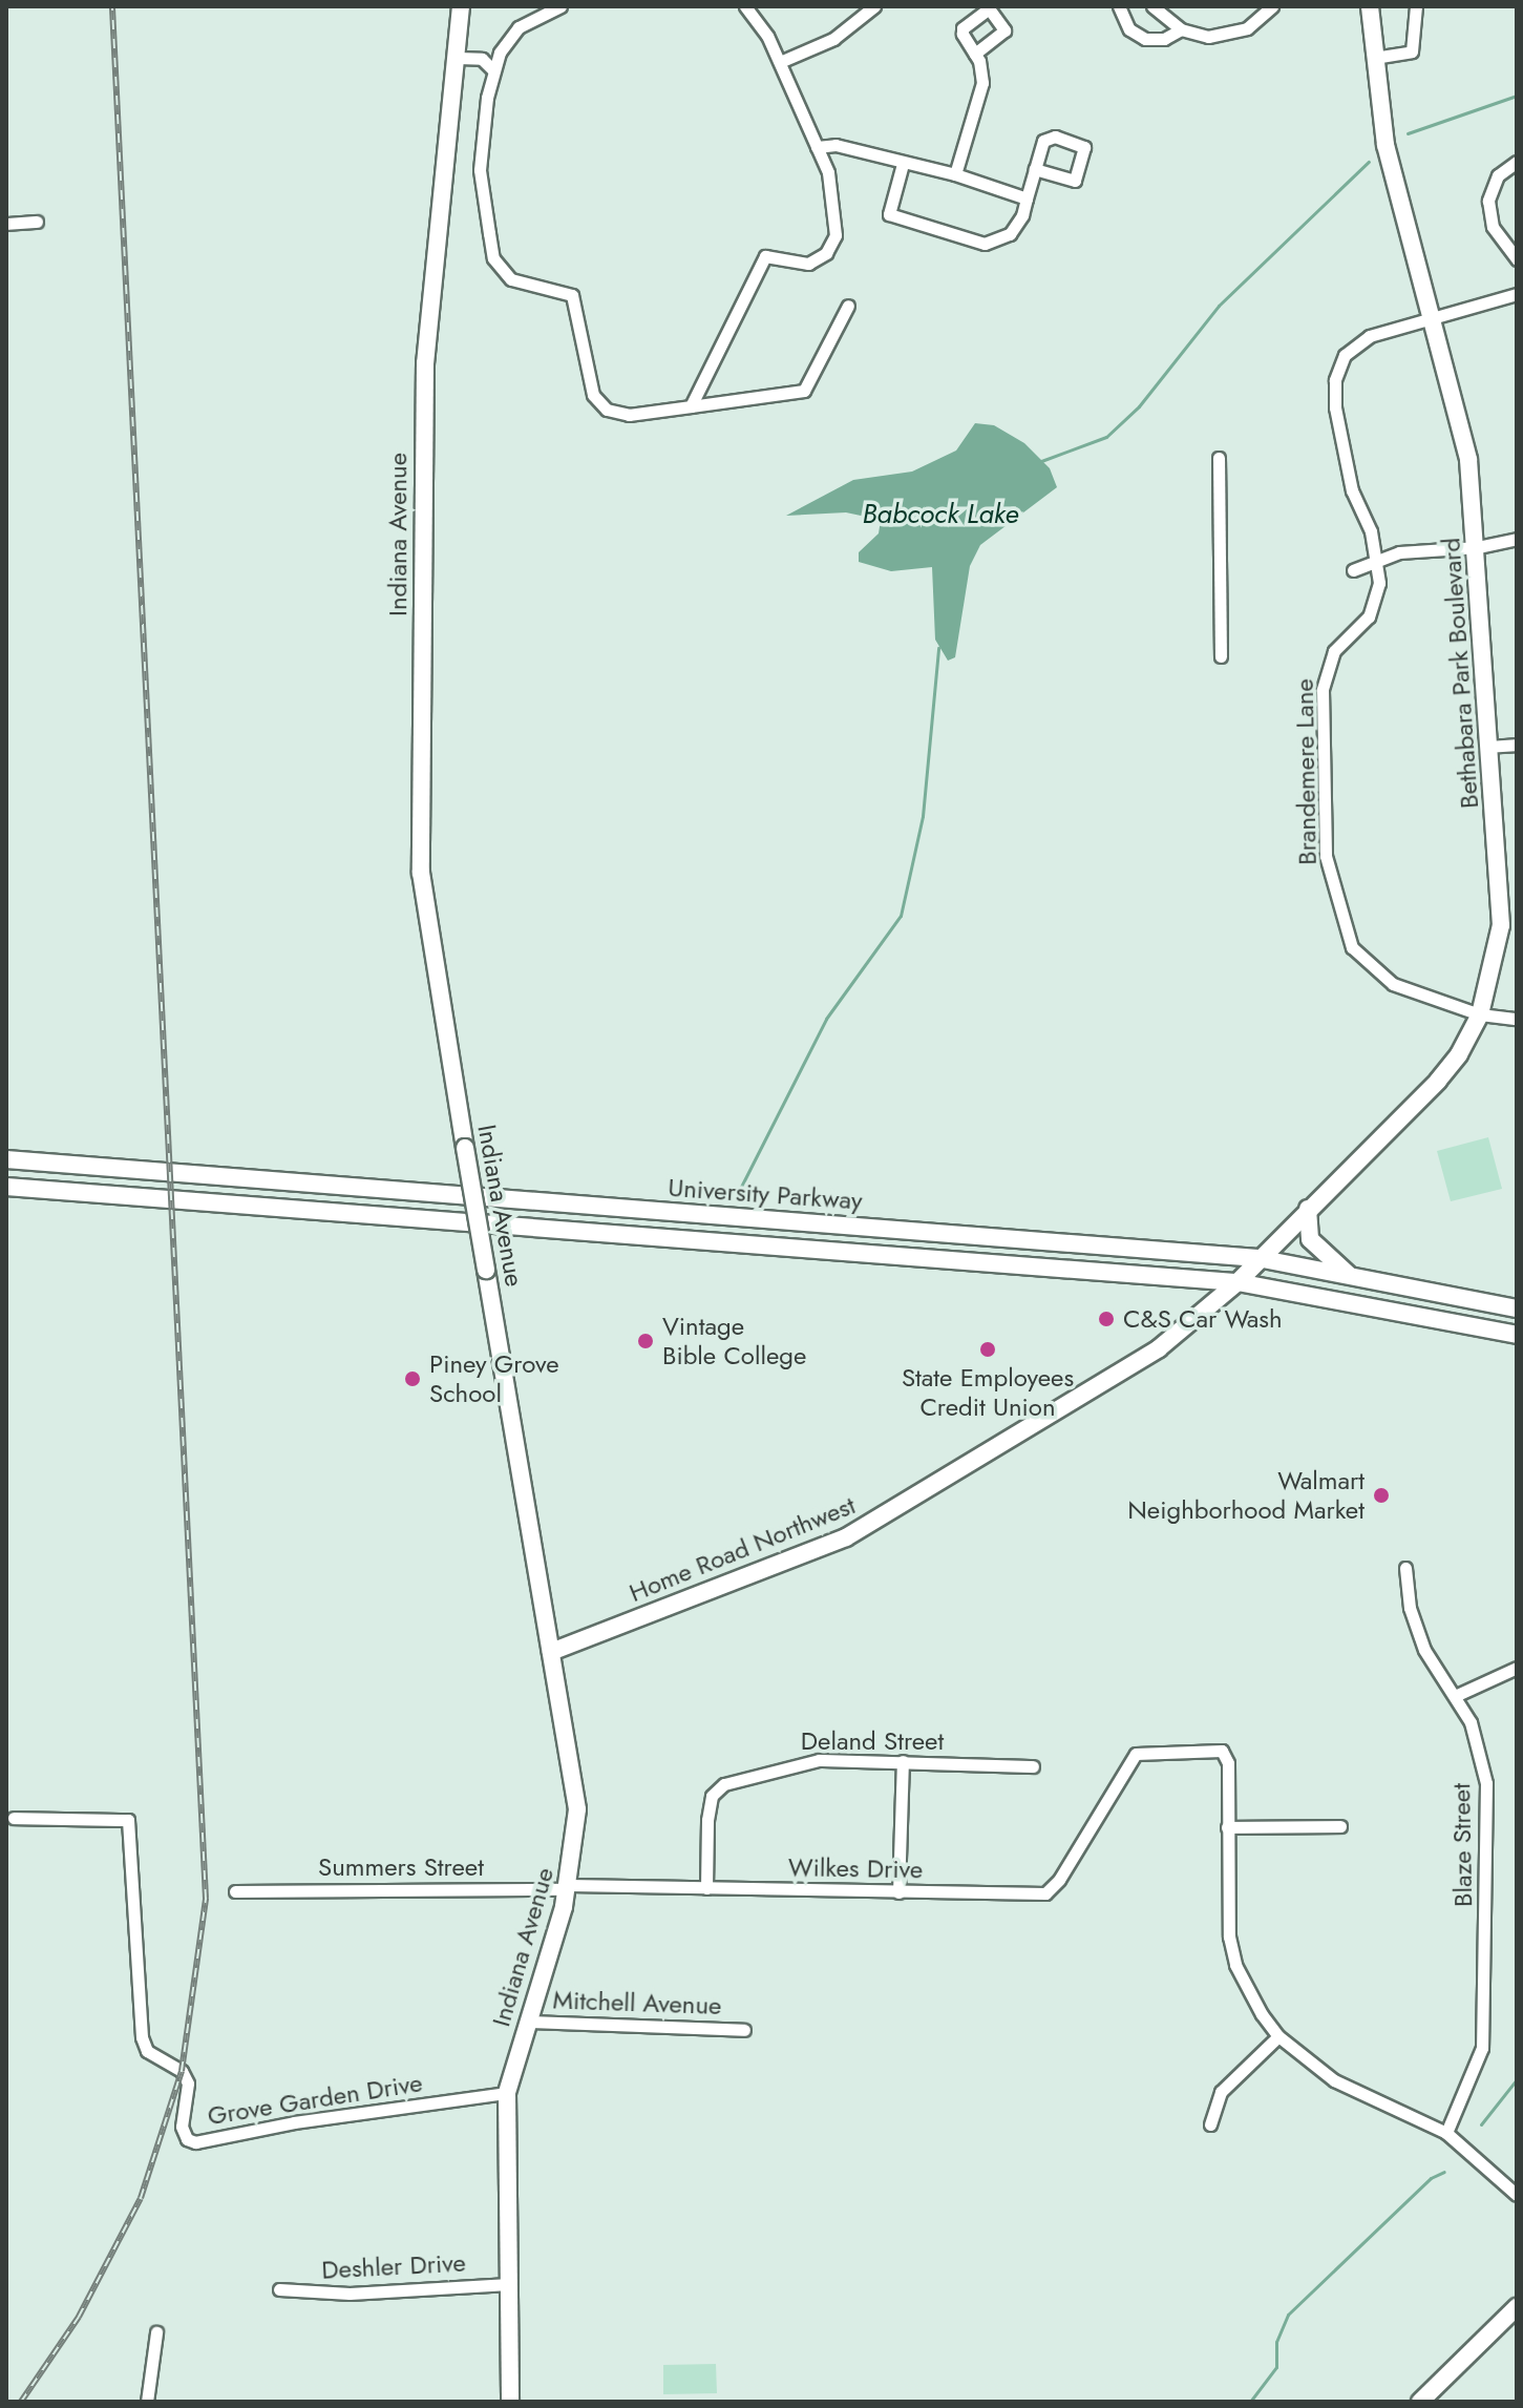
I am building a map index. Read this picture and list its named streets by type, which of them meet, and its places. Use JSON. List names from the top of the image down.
{
  "streets": {
    "main road": [
      "Indiana Avenue",
      "Bethabara Park Boulevard",
      "University Parkway",
      "Home Road Northwest"
    ],
    "street": [
      "Brandemere Lane",
      "Deland Street",
      "Blaze Street",
      "Summers Street",
      "Wilkes Drive",
      "Mitchell Avenue",
      "Grove Garden Drive",
      "Deshler Drive"
    ]
  },
  "crossings": [
    ["Indiana Avenue", "Home Road Northwest"],
    ["Indiana Avenue", "Summers Street"],
    ["Indiana Avenue", "Wilkes Drive"],
    ["Indiana Avenue", "Mitchell Avenue"],
    ["Indiana Avenue", "Grove Garden Drive"],
    ["Indiana Avenue", "Deshler Drive"],
    ["Bethabara Park Boulevard", "Brandemere Lane"],
    ["Bethabara Park Boulevard", "University Parkway"],
    ["Bethabara Park Boulevard", "Home Road Northwest"],
    ["University Parkway", "Home Road Northwest"],
    ["Deland Street", "Wilkes Drive"],
    ["Summers Street", "Wilkes Drive"]
  ],
  "water": ["Babcock Lake"],
  "places": [
    "C&S Car Wash",
    "Vintage Bible College",
    "State Employees Credit Union",
    "Piney Grove School",
    "Walmart Neighborhood Market"
  ]
}
